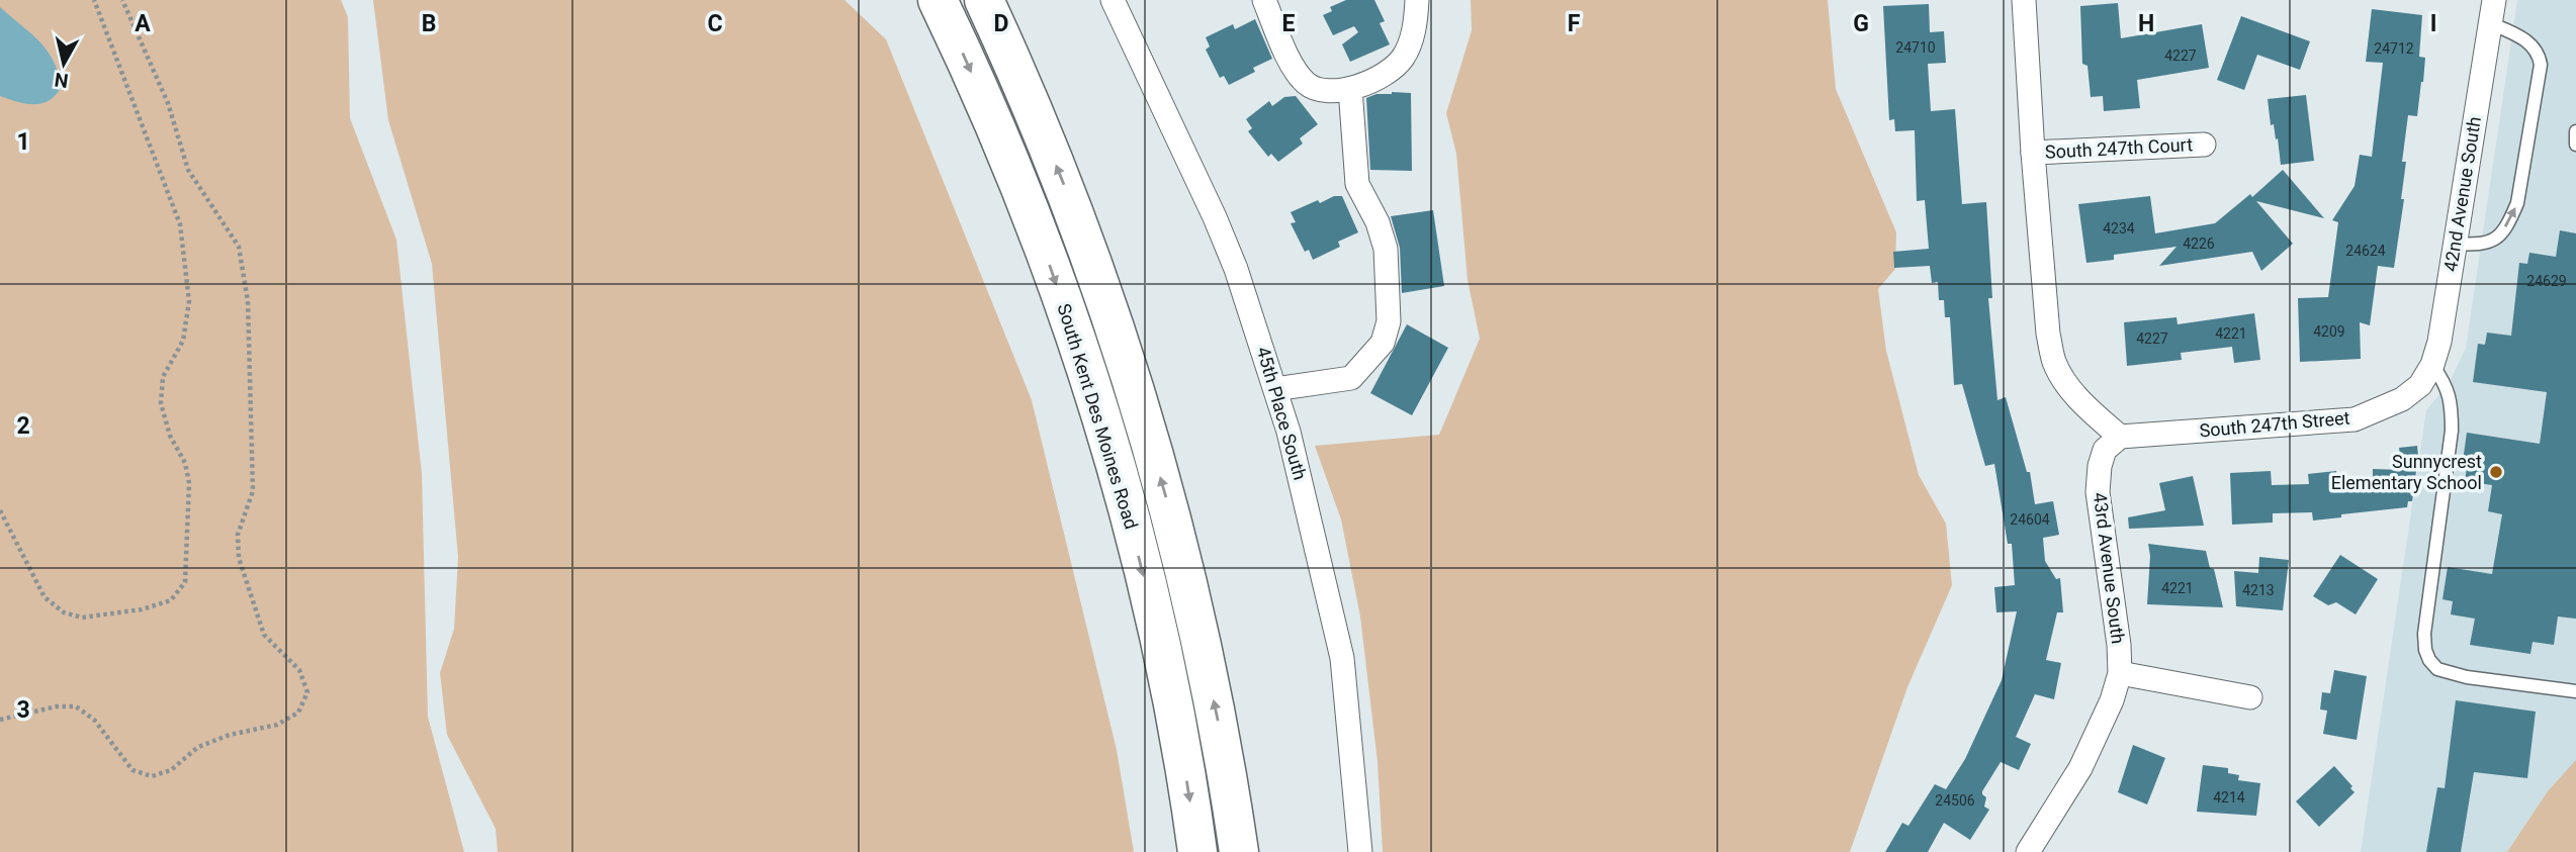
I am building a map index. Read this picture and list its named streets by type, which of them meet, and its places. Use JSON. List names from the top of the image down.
{
  "streets": {
    "highway": ["South Kent Des Moines Road"],
    "street": [
      "South 247th Court",
      "42nd Avenue South",
      "45th Place South",
      "South 247th Street",
      "43rd Avenue South"
    ]
  },
  "crossings": [
    ["42nd Avenue South", "South 247th Street"],
    ["South 247th Street", "43rd Avenue South"]
  ],
  "places": ["Sunnycrest Elementary School"],
  "house_numbers": [
    "24710",
    "24712",
    "4227",
    "4234",
    "4226",
    "24624",
    "24629",
    "4209",
    "4221",
    "4227",
    "24604",
    "4221",
    "4213",
    "4214",
    "24506"
  ],
  "north": "bottom",
  "grid": {
    "columns": [
      "A",
      "B",
      "C",
      "D",
      "E",
      "F",
      "G",
      "H",
      "I"
    ],
    "rows": ["1", "2", "3"]
  }
}
